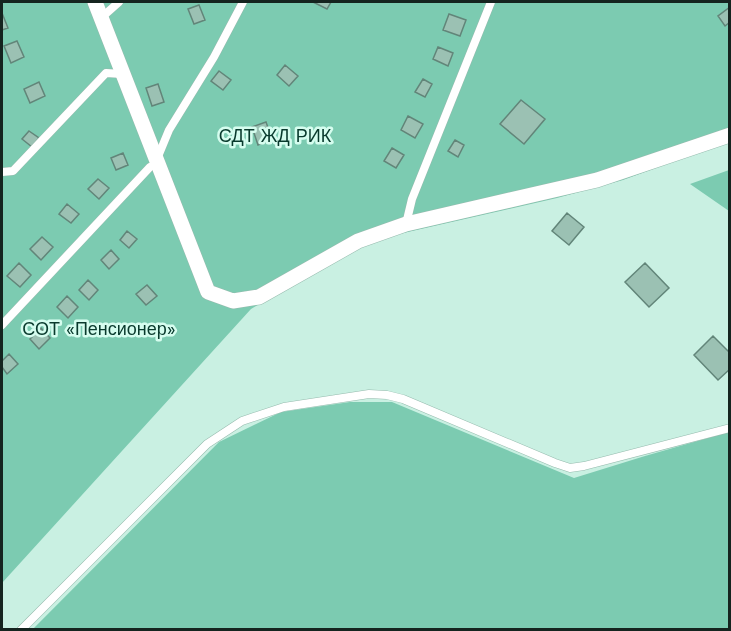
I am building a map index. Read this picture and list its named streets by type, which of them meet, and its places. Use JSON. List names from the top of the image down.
{
  "parks": ["СДТ ЖД РИК", "СОТ «Пенсионер»"]
}
